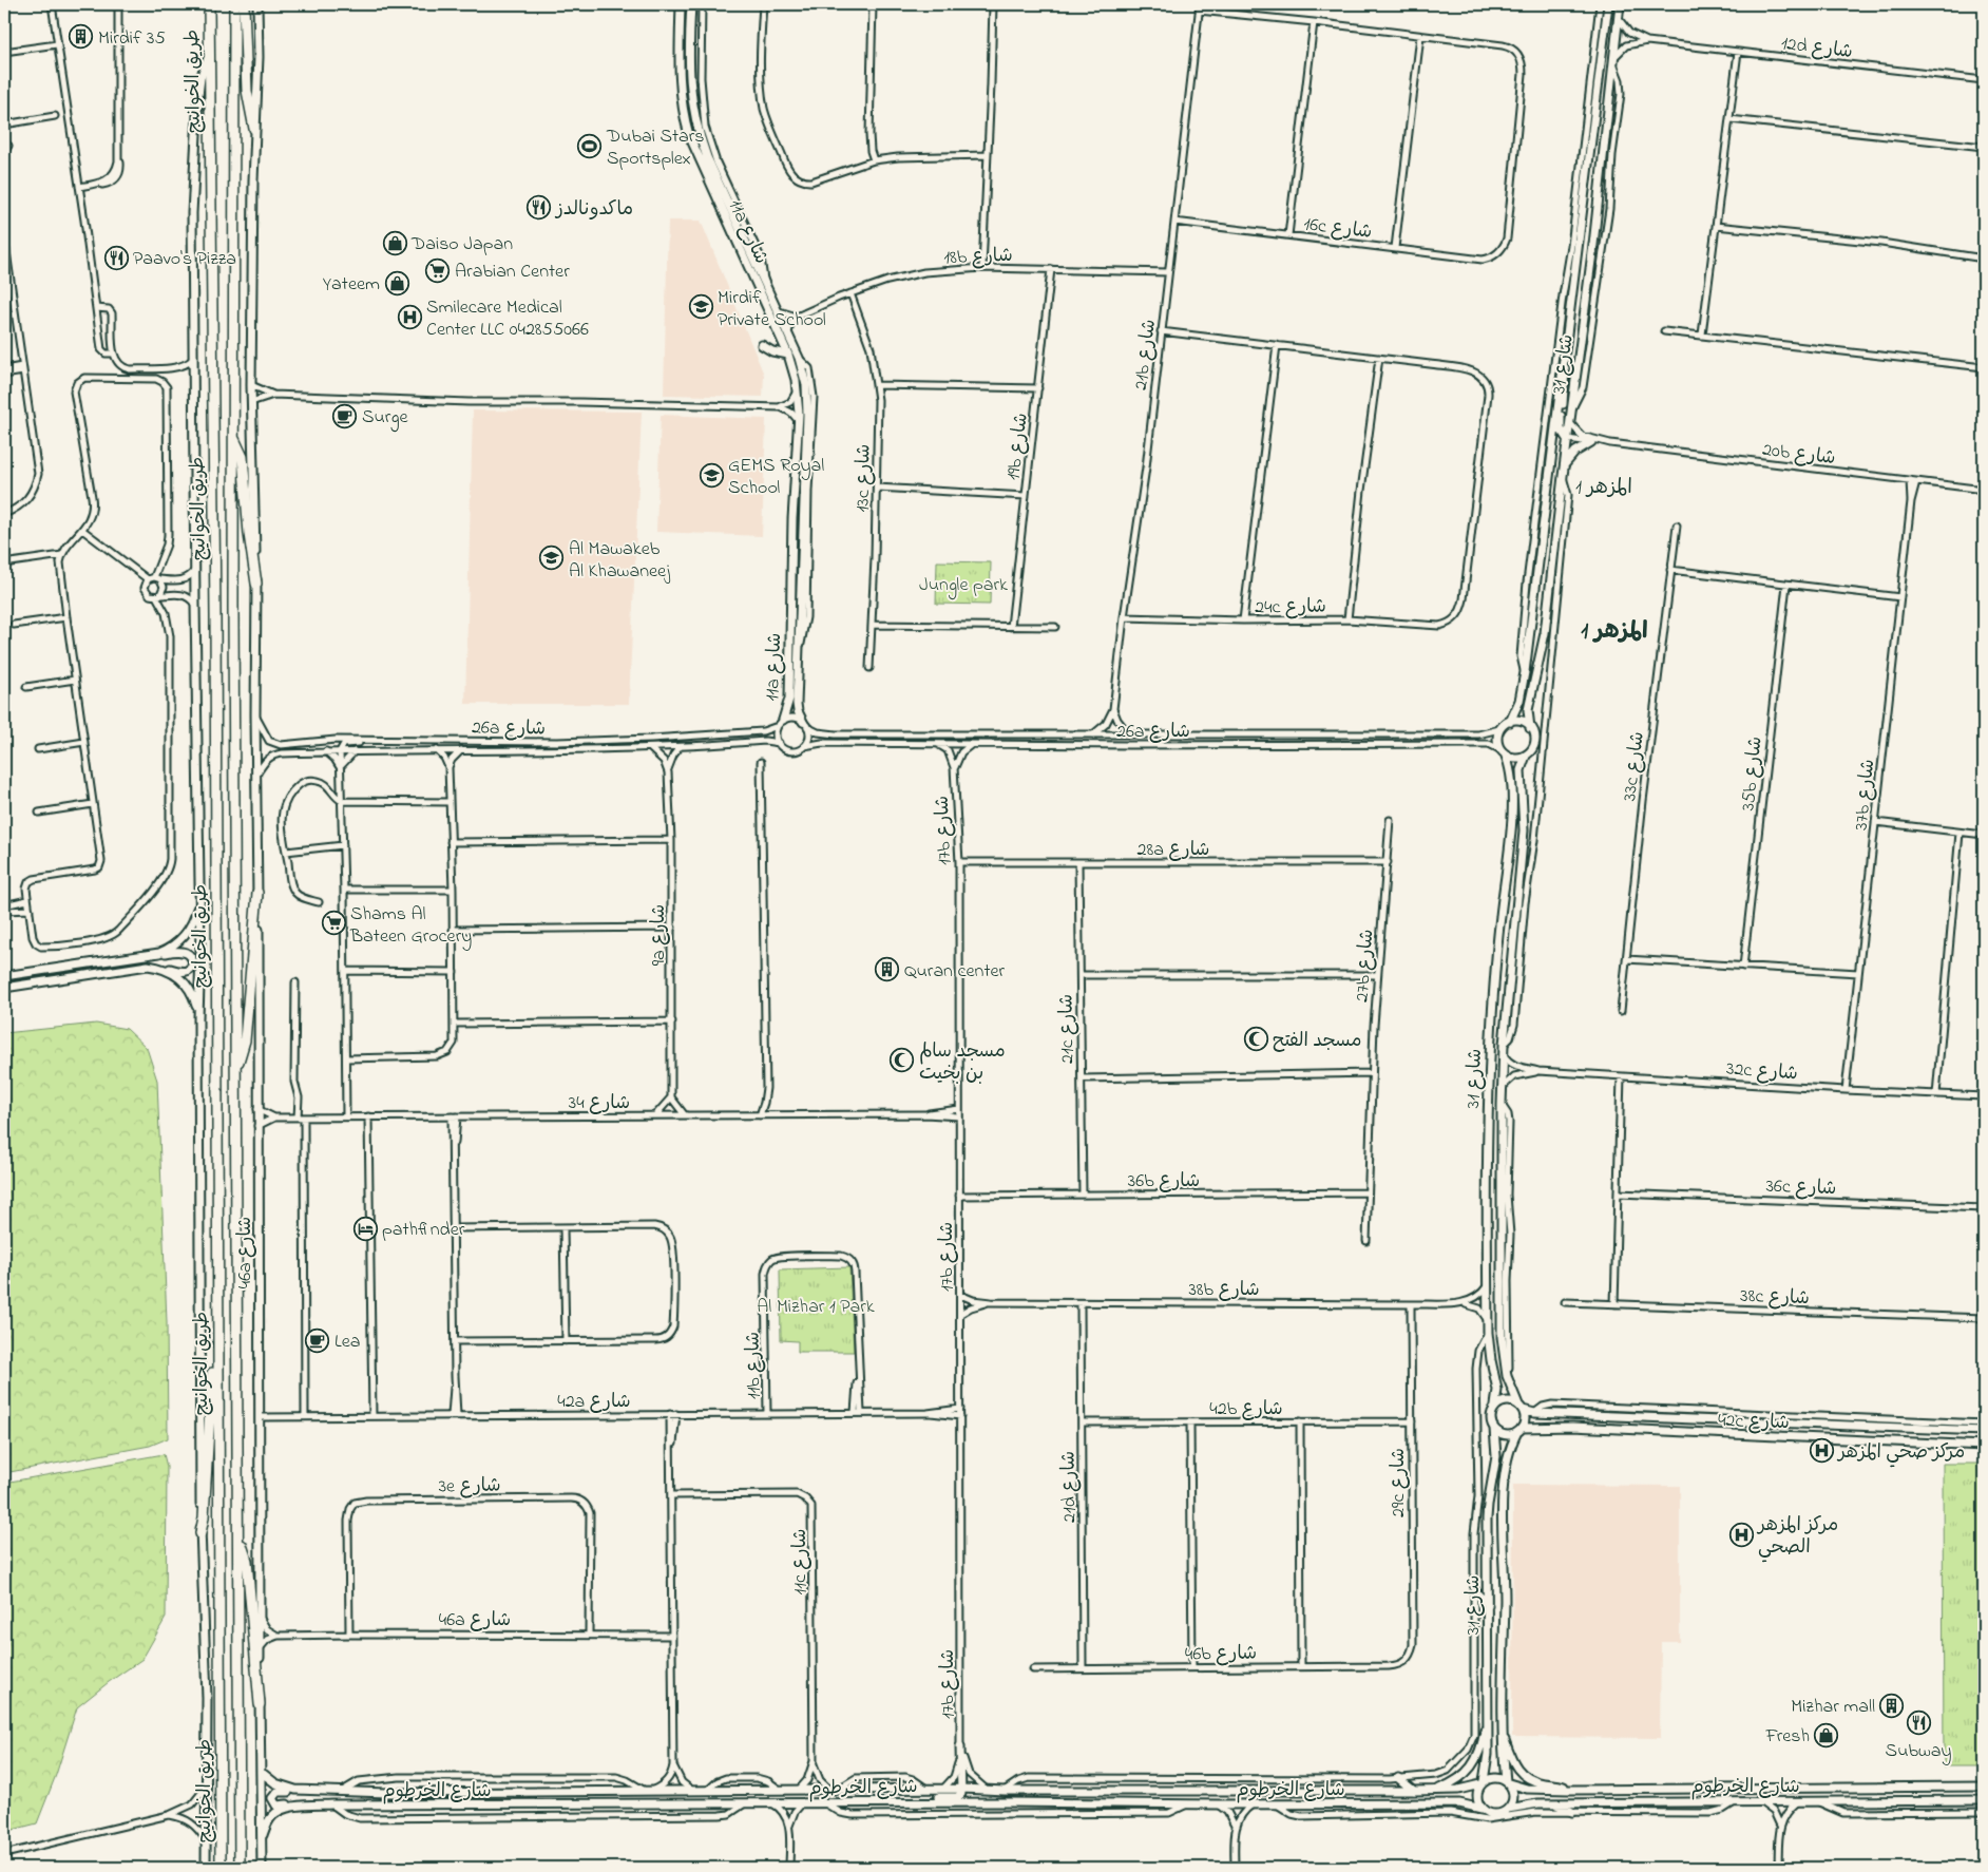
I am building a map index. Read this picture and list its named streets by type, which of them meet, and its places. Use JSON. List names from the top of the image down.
{
  "streets": {
    "highway": ["طريق الخوانيج"],
    "street": [
      "12d شارع",
      "16c شارع",
      "11a شارع",
      "18b شارع",
      "21b شارع",
      "شارع 31",
      "19b شارع",
      "20b شارع",
      "13c شارع",
      "24c شارع",
      "26a شارع",
      "33c شارع",
      "35b شارع",
      "37b شارع",
      "17b شارع",
      "28a شارع",
      "9a شارع",
      "27b شارع",
      "21c شارع",
      "32c شارع",
      "شارع 34",
      "36b شارع",
      "36c شارع",
      "46a شارع",
      "38b شارع",
      "38c شارع",
      "11b شارع",
      "42a شارع",
      "42b شارع",
      "42c شارع",
      "29c شارع",
      "3e شارع",
      "21d شارع",
      "11c شارع",
      "46b شارع",
      "شارع الخرطوم"
    ]
  },
  "crossings": [
    ["12d شارع", "شارع 31"],
    ["16c شارع", "21b شارع"],
    ["11a شارع", "26a شارع"],
    ["18b شارع", "21b شارع"],
    ["18b شارع", "19b شارع"],
    ["18b شارع", "13c شارع"],
    ["21b شارع", "24c شارع"],
    ["21b شارع", "26a شارع"],
    ["شارع 31", "20b شارع"],
    ["شارع 31", "26a شارع"],
    ["شارع 31", "32c شارع"],
    ["شارع 31", "38b شارع"],
    ["شارع 31", "42c شارع"],
    ["شارع 31", "شارع الخرطوم"],
    ["20b شارع", "37b شارع"],
    ["26a شارع", "17b شارع"],
    ["26a شارع", "9a شارع"],
    ["26a شارع", "46a شارع"],
    ["37b شارع", "32c شارع"],
    ["17b شارع", "28a شارع"],
    ["17b شارع", "شارع 34"],
    ["17b شارع", "36b شارع"],
    ["17b شارع", "38b شارع"],
    ["17b شارع", "42a شارع"],
    ["17b شارع", "شارع الخرطوم"],
    ["28a شارع", "27b شارع"],
    ["28a شارع", "21c شارع"],
    ["27b شارع", "36b شارع"],
    ["21c شارع", "36b شارع"],
    ["شارع 34", "46a شارع"],
    ["46a شارع", "42a شارع"],
    ["46a شارع", "3e شارع"],
    ["46a شارع", "شارع الخرطوم"],
    ["38b شارع", "29c شارع"],
    ["38b شارع", "21d شارع"],
    ["11b شارع", "42a شارع"],
    ["42b شارع", "29c شارع"],
    ["42b شارع", "21d شارع"],
    ["29c شارع", "46b شارع"],
    ["21d شارع", "46b شارع"],
    ["11c شارع", "شارع الخرطوم"]
  ],
  "districts": ["المزهر 1", "المزهر 1"],
  "parks": ["Jungle park", "Al Mizhar 1 Park"],
  "places": {
    "building": ["Mirdif 35", "Quran center", "Mizhar mall"],
    "sports": ["Dubai Stars Sportsplex"],
    "restaurant": ["ماكدونالدز", "Paavo's Pizza", "Subway"],
    "shop": ["Daiso Japan", "Yateem", "Fresh"],
    "supermarket": ["Arabian Center", "Shams Al Bateen Grocery"],
    "school or university": ["Mirdif Private School", "GEMS Royal School", "Al Mawakeb Al Khawaneej"],
    "hospital": ["Smilecare Medical Center LLC 042855066", "مركز صحي المزهر", "مركز المزهر الصحي"],
    "cafe": ["Surge", "Lea"],
    "mosque": ["مسجد الفتح", "مسجد سالم بن بخيت"],
    "hotel": ["pathfinder"]
  }
}
